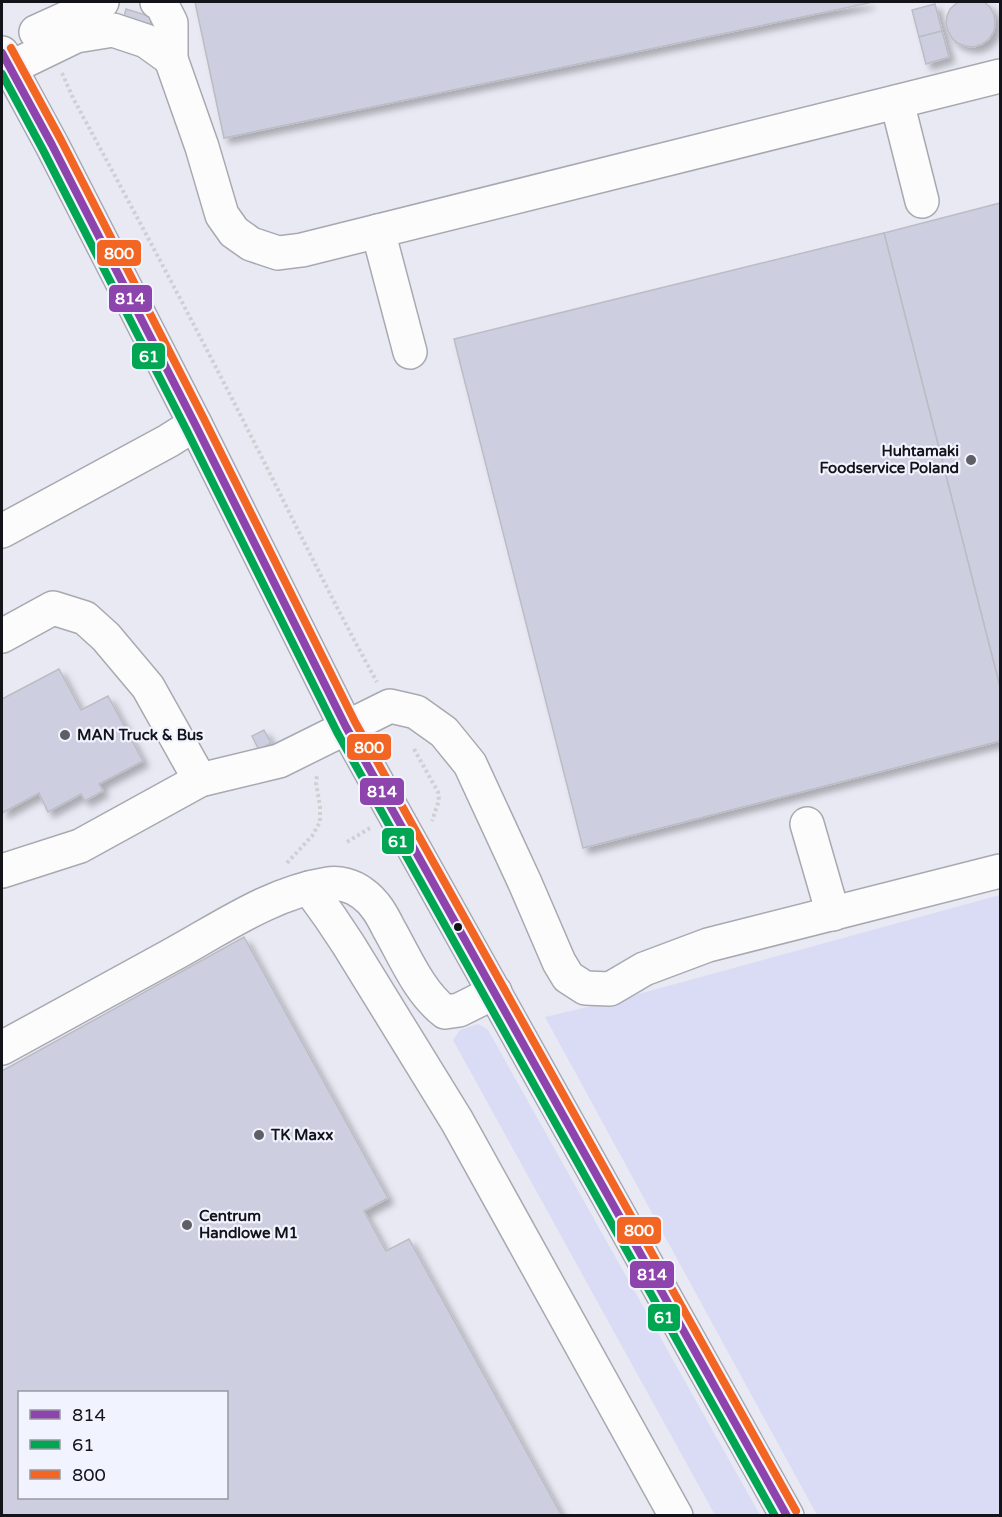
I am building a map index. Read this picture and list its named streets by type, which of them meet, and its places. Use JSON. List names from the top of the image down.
{
  "places": [
    "Huhtamaki Foodservice Poland",
    "MAN Truck & Bus",
    "TK Maxx",
    "Centrum Handlowe M1"
  ],
  "lines": ["transit line 800", "transit line 814", "transit line 61"],
  "legend": ["814", "61", "800"]
}
